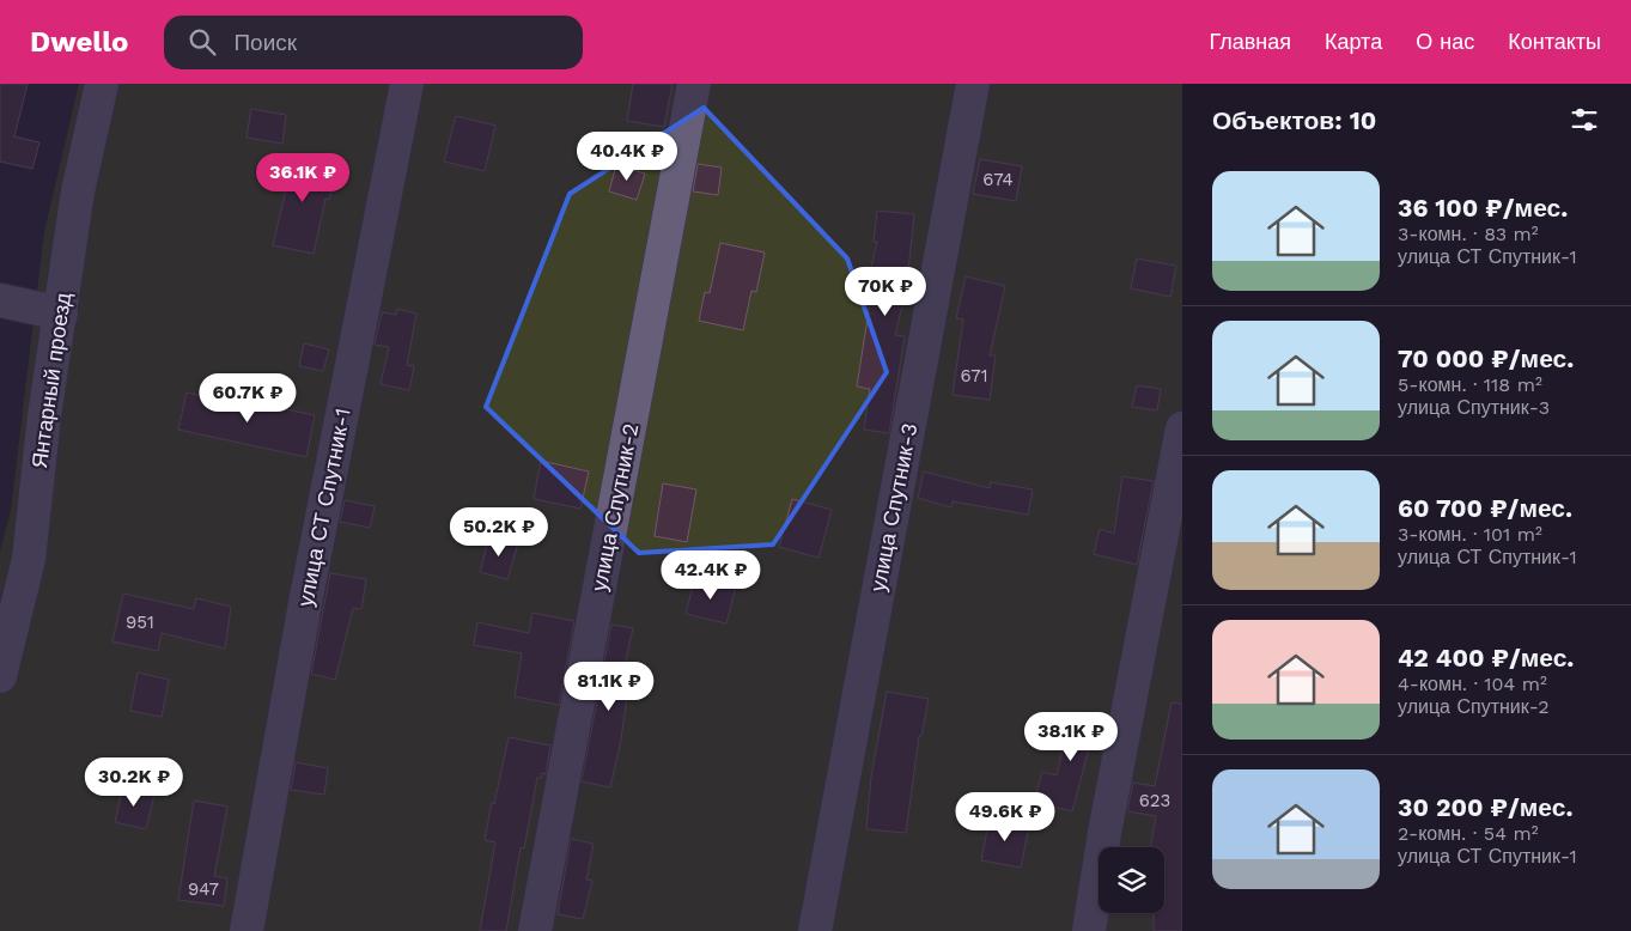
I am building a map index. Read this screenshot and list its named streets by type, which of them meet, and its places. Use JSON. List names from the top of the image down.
{
  "streets": {
    "street": [
      "Янтарный проезд",
      "улица СТ Спутник-1",
      "улица Спутник-2",
      "улица Спутник-3"
    ]
  },
  "house_numbers": [
    "674",
    "671",
    "951",
    "623",
    "947"
  ],
  "page": {
    "header": "Dwello",
    "search": "Поиск",
    "nav": [
      "Главная",
      "Карта",
      "О нас",
      "Контакты"
    ],
    "heading": "Объектов: 10",
    "price": [
      "40.4K ₽",
      "36.1K ₽",
      "70K ₽",
      "60.7K ₽",
      "50.2K ₽",
      "42.4K ₽",
      "81.1K ₽",
      "38.1K ₽",
      "30.2K ₽",
      "49.6K ₽"
    ],
    "list": [
      {
        "name": "36 100 ₽/мес.",
        "note": "3-комн. · 83 m² · улица СТ Спутник-1"
      },
      {
        "name": "70 000 ₽/мес.",
        "note": "5-комн. · 118 m² · улица Спутник-3"
      },
      {
        "name": "60 700 ₽/мес.",
        "note": "3-комн. · 101 m² · улица СТ Спутник-1"
      },
      {
        "name": "42 400 ₽/мес.",
        "note": "4-комн. · 104 m² · улица Спутник-2"
      },
      {
        "name": "30 200 ₽/мес.",
        "note": "2-комн. · 54 m² · улица СТ Спутник-1"
      }
    ]
  }
}
